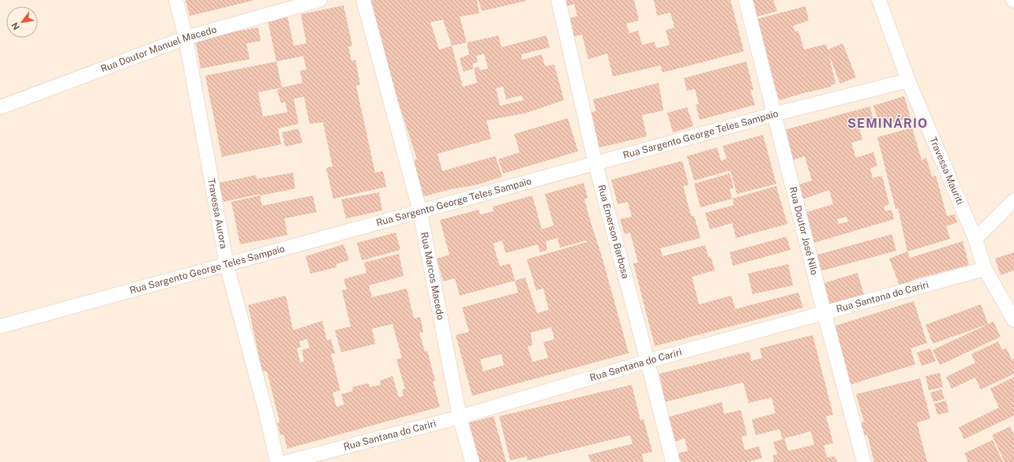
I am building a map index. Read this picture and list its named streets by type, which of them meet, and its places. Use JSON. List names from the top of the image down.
{
  "streets": {
    "street": [
      "Rua Doutor Manuel Macedo",
      "Rua Sargento George Teles Sampaio",
      "Travessa Mauriti",
      "Travessa Aurora",
      "Rua Doutor José Nilo",
      "Rua Emerson Barbosa",
      "Rua Marcos Macedo",
      "Rua Santana do Cariri"
    ]
  },
  "crossings": [
    ["Rua Doutor Manuel Macedo", "Travessa Aurora"],
    ["Rua Sargento George Teles Sampaio", "Travessa Mauriti"],
    ["Rua Sargento George Teles Sampaio", "Travessa Aurora"],
    ["Rua Sargento George Teles Sampaio", "Rua Doutor José Nilo"],
    ["Rua Sargento George Teles Sampaio", "Rua Emerson Barbosa"],
    ["Rua Sargento George Teles Sampaio", "Rua Marcos Macedo"],
    ["Travessa Mauriti", "Rua Santana do Cariri"],
    ["Rua Doutor José Nilo", "Rua Santana do Cariri"],
    ["Rua Emerson Barbosa", "Rua Santana do Cariri"],
    ["Rua Marcos Macedo", "Rua Santana do Cariri"]
  ],
  "districts": ["SEMINÁRIO"],
  "north": "bottom left"
}
